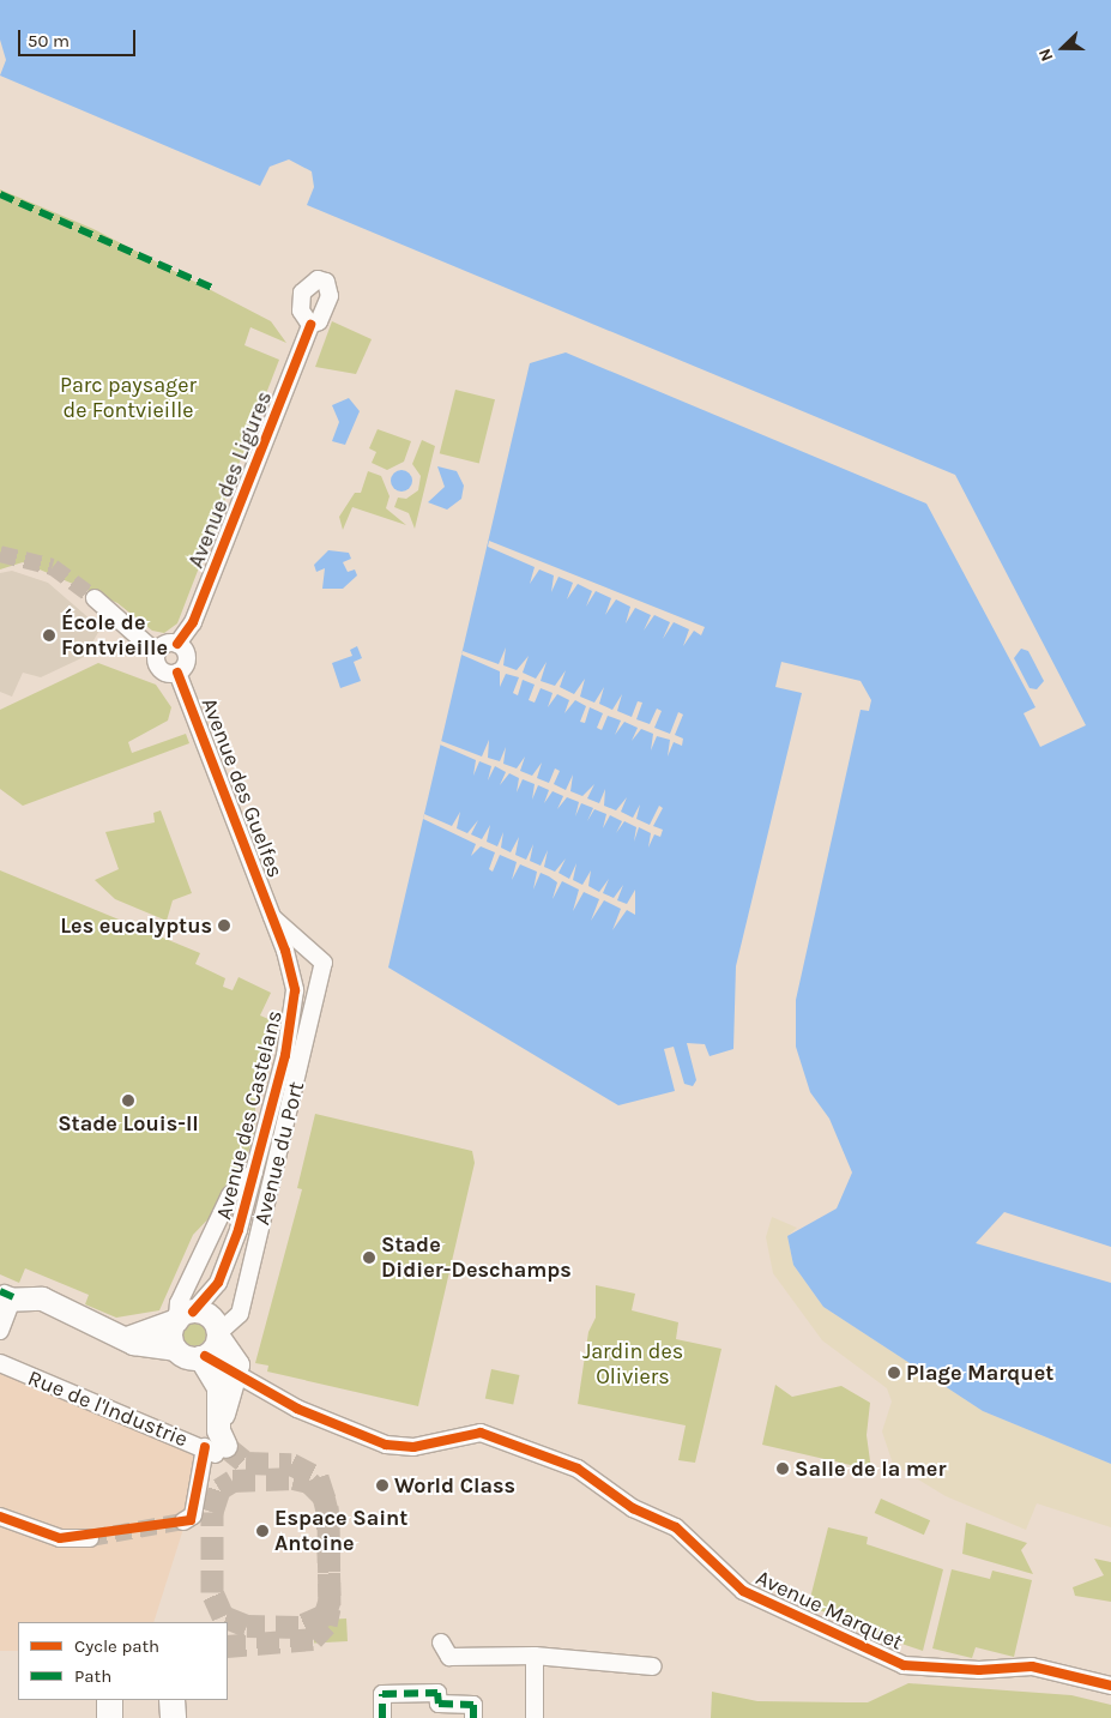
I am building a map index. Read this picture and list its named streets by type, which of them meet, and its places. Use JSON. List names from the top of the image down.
{
  "streets": {
    "street": [
      "Avenue des Ligures",
      "Avenue des Guelfes",
      "Avenue des Castelans",
      "Avenue du Port",
      "Rue de l'Industrie",
      "Avenue Marquet"
    ]
  },
  "crossings": [
    ["Avenue des Ligures", "Avenue des Guelfes"],
    ["Avenue des Guelfes", "Avenue des Castelans"],
    ["Avenue des Guelfes", "Avenue du Port"],
    ["Avenue des Castelans", "Avenue du Port"],
    ["Avenue des Castelans", "Avenue Marquet"],
    ["Avenue du Port", "Avenue Marquet"]
  ],
  "parks": ["Parc paysager de Fontvieille", "Jardin des Oliviers"],
  "places": [
    "École de Fontvieille",
    "Les eucalyptus",
    "Stade Louis-II",
    "Stade Didier-Deschamps",
    "Plage Marquet",
    "Salle de la mer",
    "World Class",
    "Espace Saint Antoine"
  ],
  "legend": ["Cycle path", "Path"],
  "scale_bar": "50 m",
  "north": "left"
}
